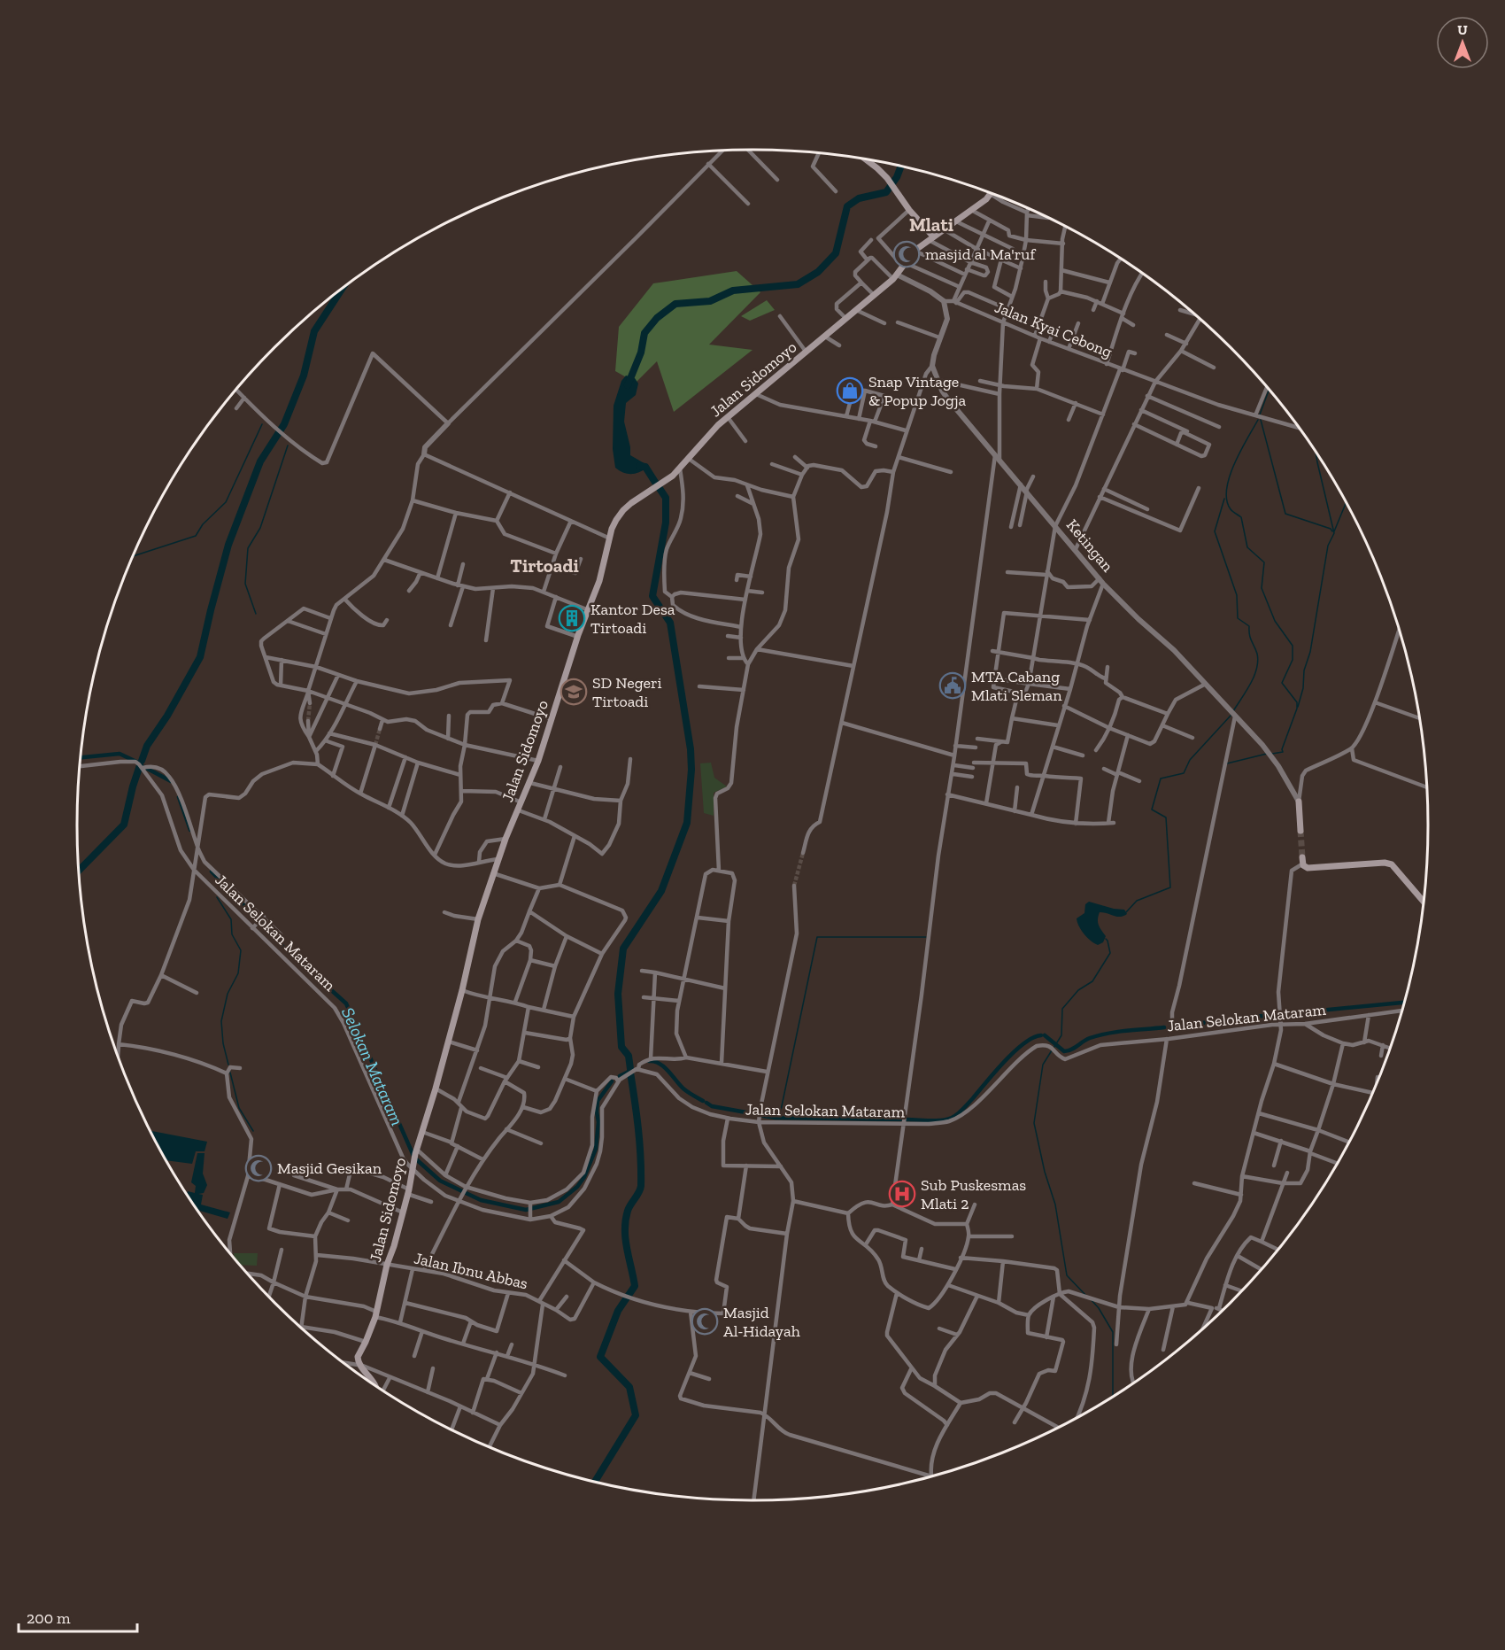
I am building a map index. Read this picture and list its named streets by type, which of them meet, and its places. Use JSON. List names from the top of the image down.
{
  "streets": {
    "main road": ["Jalan Sidomoyo", "Ketingan"],
    "street": ["Jalan Kyai Cebong", "Jalan Selokan Mataram", "Jalan Ibnu Abbas"]
  },
  "crossings": [
    ["Jalan Sidomoyo", "Jalan Selokan Mataram"],
    ["Jalan Sidomoyo", "Jalan Ibnu Abbas"]
  ],
  "districts": ["Mlati", "Tirtoadi"],
  "water": ["Selokan Mataram"],
  "places": {
    "mosque": ["masjid al Ma'ruf", "Masjid Gesikan", "Masjid Al-Hidayah"],
    "shop": ["Snap Vintage & Popup Jogja"],
    "building": ["Kantor Desa Tirtoadi"],
    "public building": ["MTA Cabang Mlati Sleman"],
    "school or university": ["SD Negeri Tirtoadi"],
    "hospital": ["Sub Puskesmas Mlati 2"]
  },
  "scale_bar": "200 m",
  "north": "top"
}
